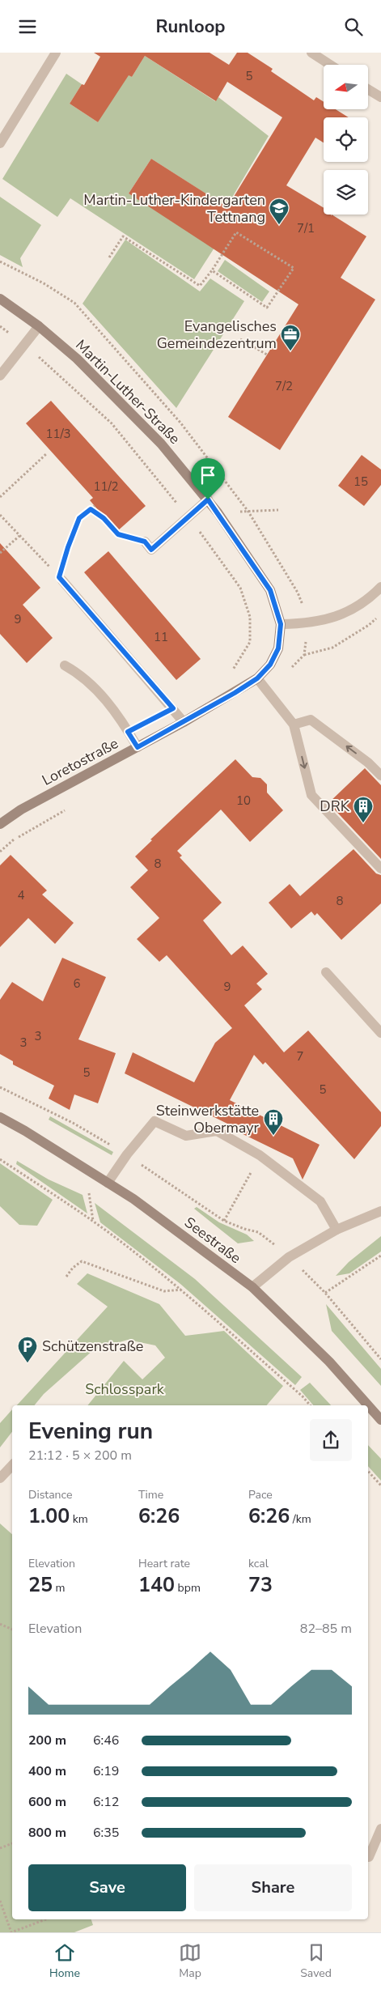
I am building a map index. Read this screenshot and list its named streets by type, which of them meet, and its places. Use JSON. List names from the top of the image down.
{
  "streets": {
    "main road": ["Martin-Luther-Straße", "Loretostraße", "Seestraße"]
  },
  "crossings": [
    ["Martin-Luther-Straße", "Loretostraße"]
  ],
  "parks": ["Schlosspark"],
  "places": {
    "school or university": ["Martin-Luther-Kindergarten Tettnang"],
    "office": ["Evangelisches Gemeindezentrum"],
    "building": ["DRK", "Steinwerkstätte Obermayr"],
    "parking": ["Schützenstraße"]
  },
  "house_numbers": [
    "5",
    "7/1",
    "7/2",
    "11/3",
    "15",
    "11/2",
    "9",
    "11",
    "10",
    "8",
    "4",
    "8",
    "6",
    "9",
    "3",
    "3",
    "7",
    "5",
    "5"
  ],
  "north": "left",
  "page": {
    "header": "Runloop",
    "heading": ["Evening run", "21:12 · 5 × 200 m"],
    "stats": [
      ["Distance", "1.00 km"],
      ["Time", "6:26"],
      ["Pace", "6:26 /km"],
      ["Elevation", "25 m"],
      ["Heart rate", "140 bpm"],
      ["kcal", "73"]
    ],
    "chart": ["Elevation", "82–85 m"],
    "list": [
      {
        "name": "200 m",
        "note": "6:46"
      },
      {
        "name": "400 m",
        "note": "6:19"
      },
      {
        "name": "600 m",
        "note": "6:12"
      },
      {
        "name": "800 m",
        "note": "6:35"
      }
    ],
    "buttons": ["Save", "Share"],
    "tabs": ["Home", "Map", "Saved"]
  }
}
